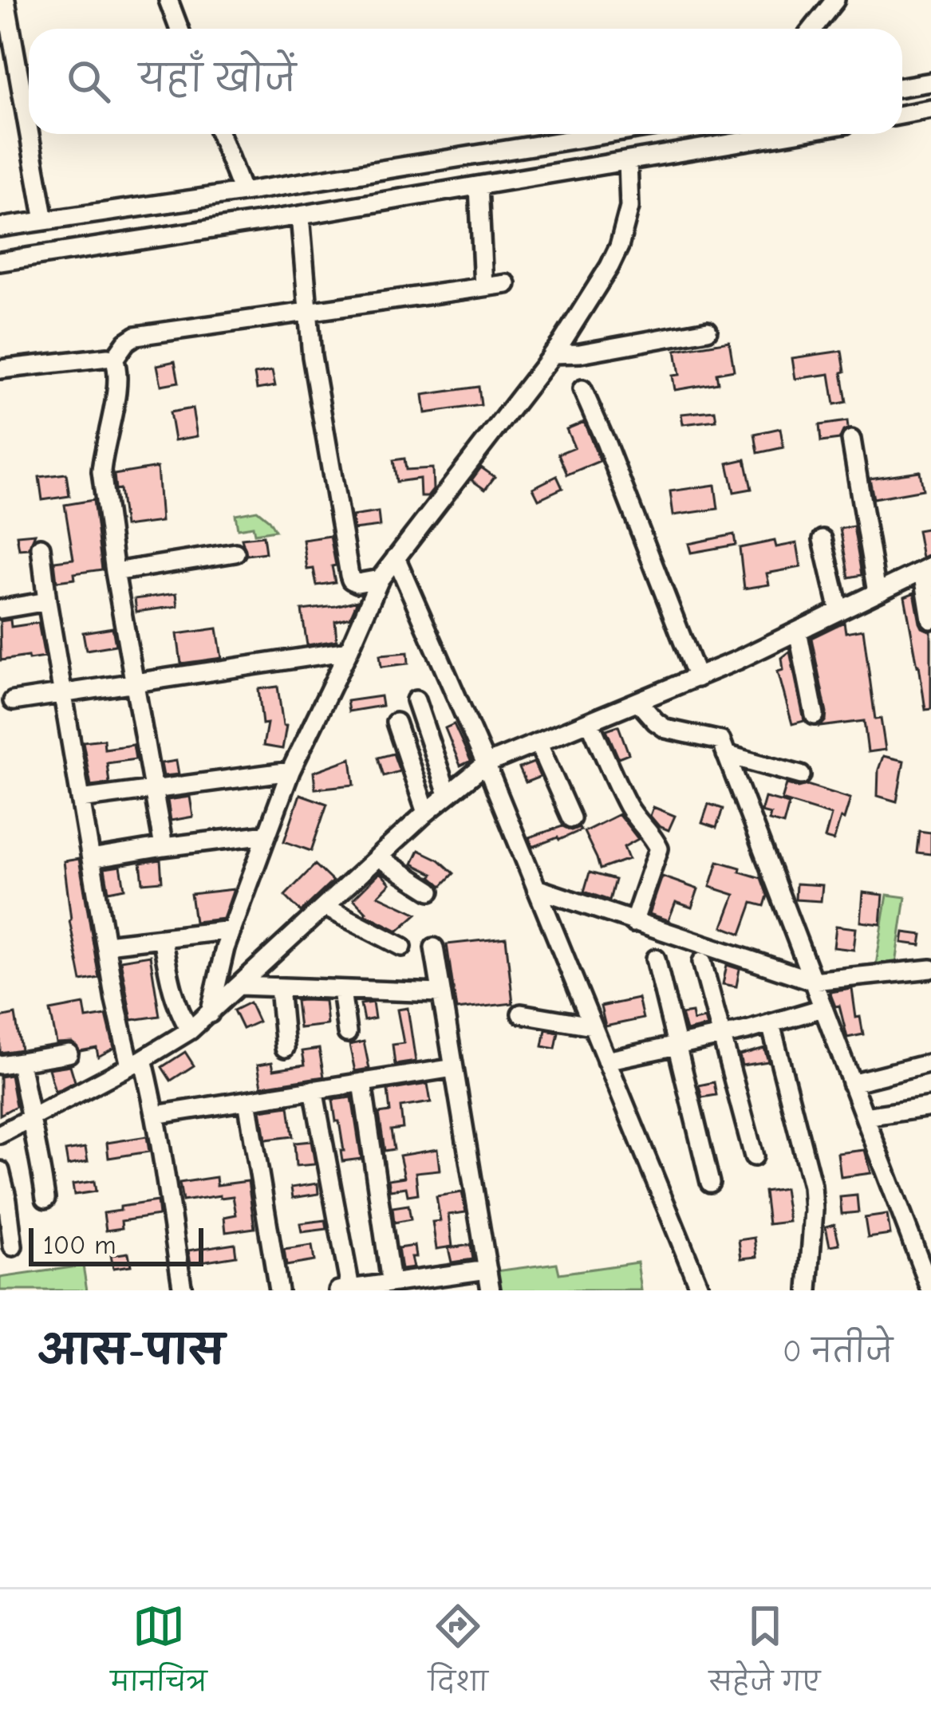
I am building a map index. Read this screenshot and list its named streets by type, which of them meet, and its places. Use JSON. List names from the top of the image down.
{
  "scale_bar": "100 m",
  "page": {
    "search": "यहाँ खोजें",
    "scale": "100 m",
    "heading": ["आस-पास", "0 नतीजे"],
    "nav": ["मानचित्र", "दिशा", "सहेजे गए"]
  }
}
